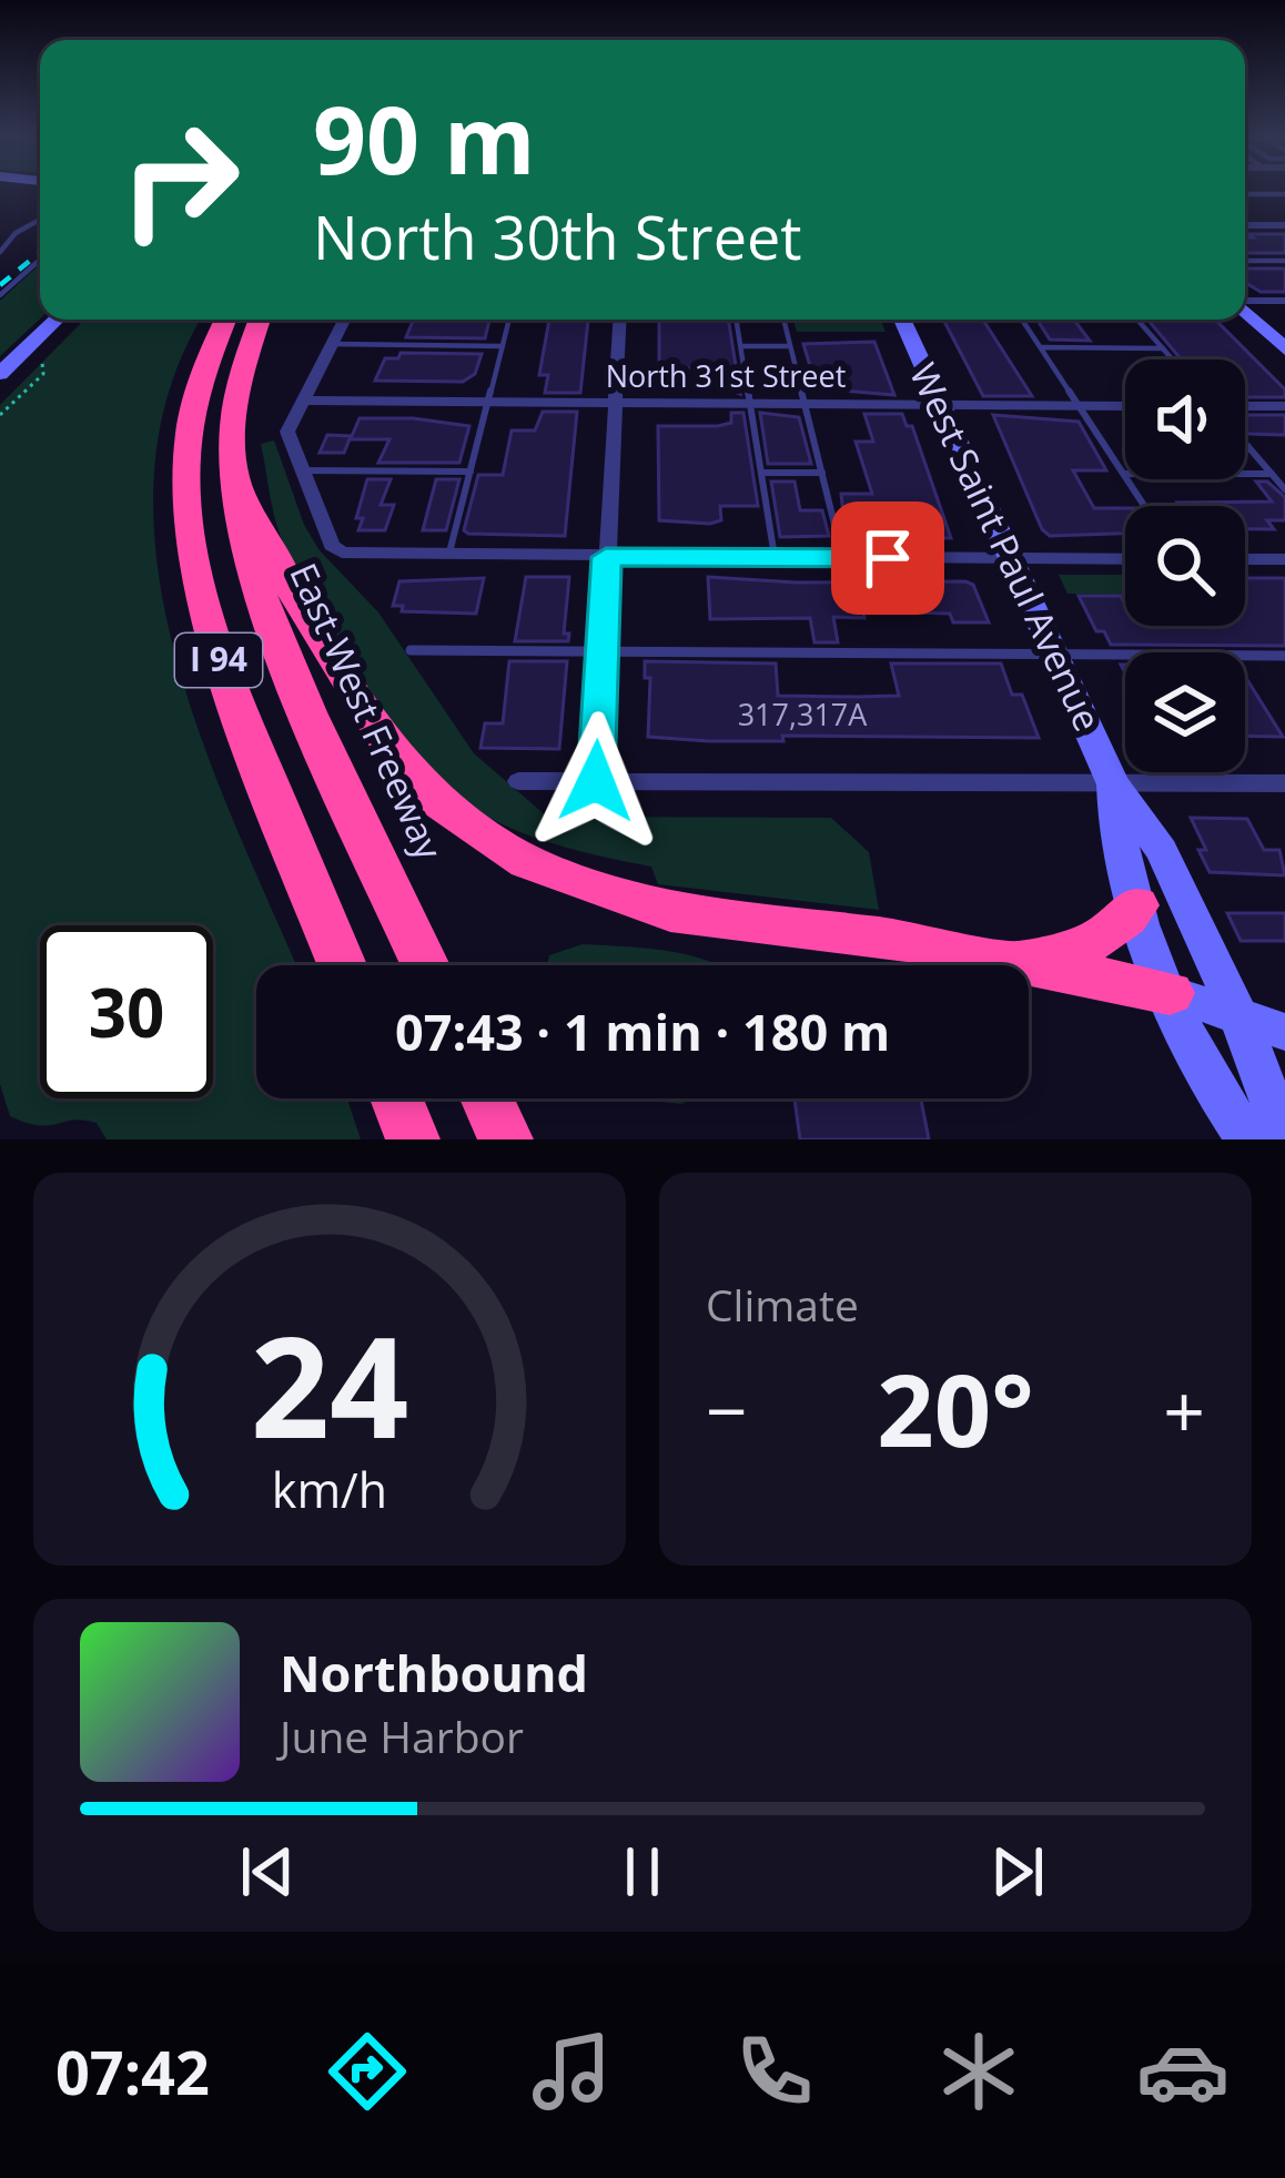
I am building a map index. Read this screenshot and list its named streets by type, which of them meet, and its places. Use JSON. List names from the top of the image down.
{
  "streets": {
    "highway": ["I 94", "East-West Freeway"],
    "street": ["North 31st Street", "West Saint Paul Avenue"]
  },
  "crossings": [
    ["North 31st Street", "West Saint Paul Avenue"]
  ],
  "house_numbers": ["317,317A"],
  "page": {
    "turn": ["90 m", "North 30th Street"],
    "limit": "30",
    "trip": "07:43 · 1 min · 180 m",
    "tile": "Climate",
    "heat": ["−", "20°", "+"],
    "song": ["Northbound", "June Harbor"],
    "tabs": "07:42",
    "gauge": ["24", "km/h"]
  }
}
